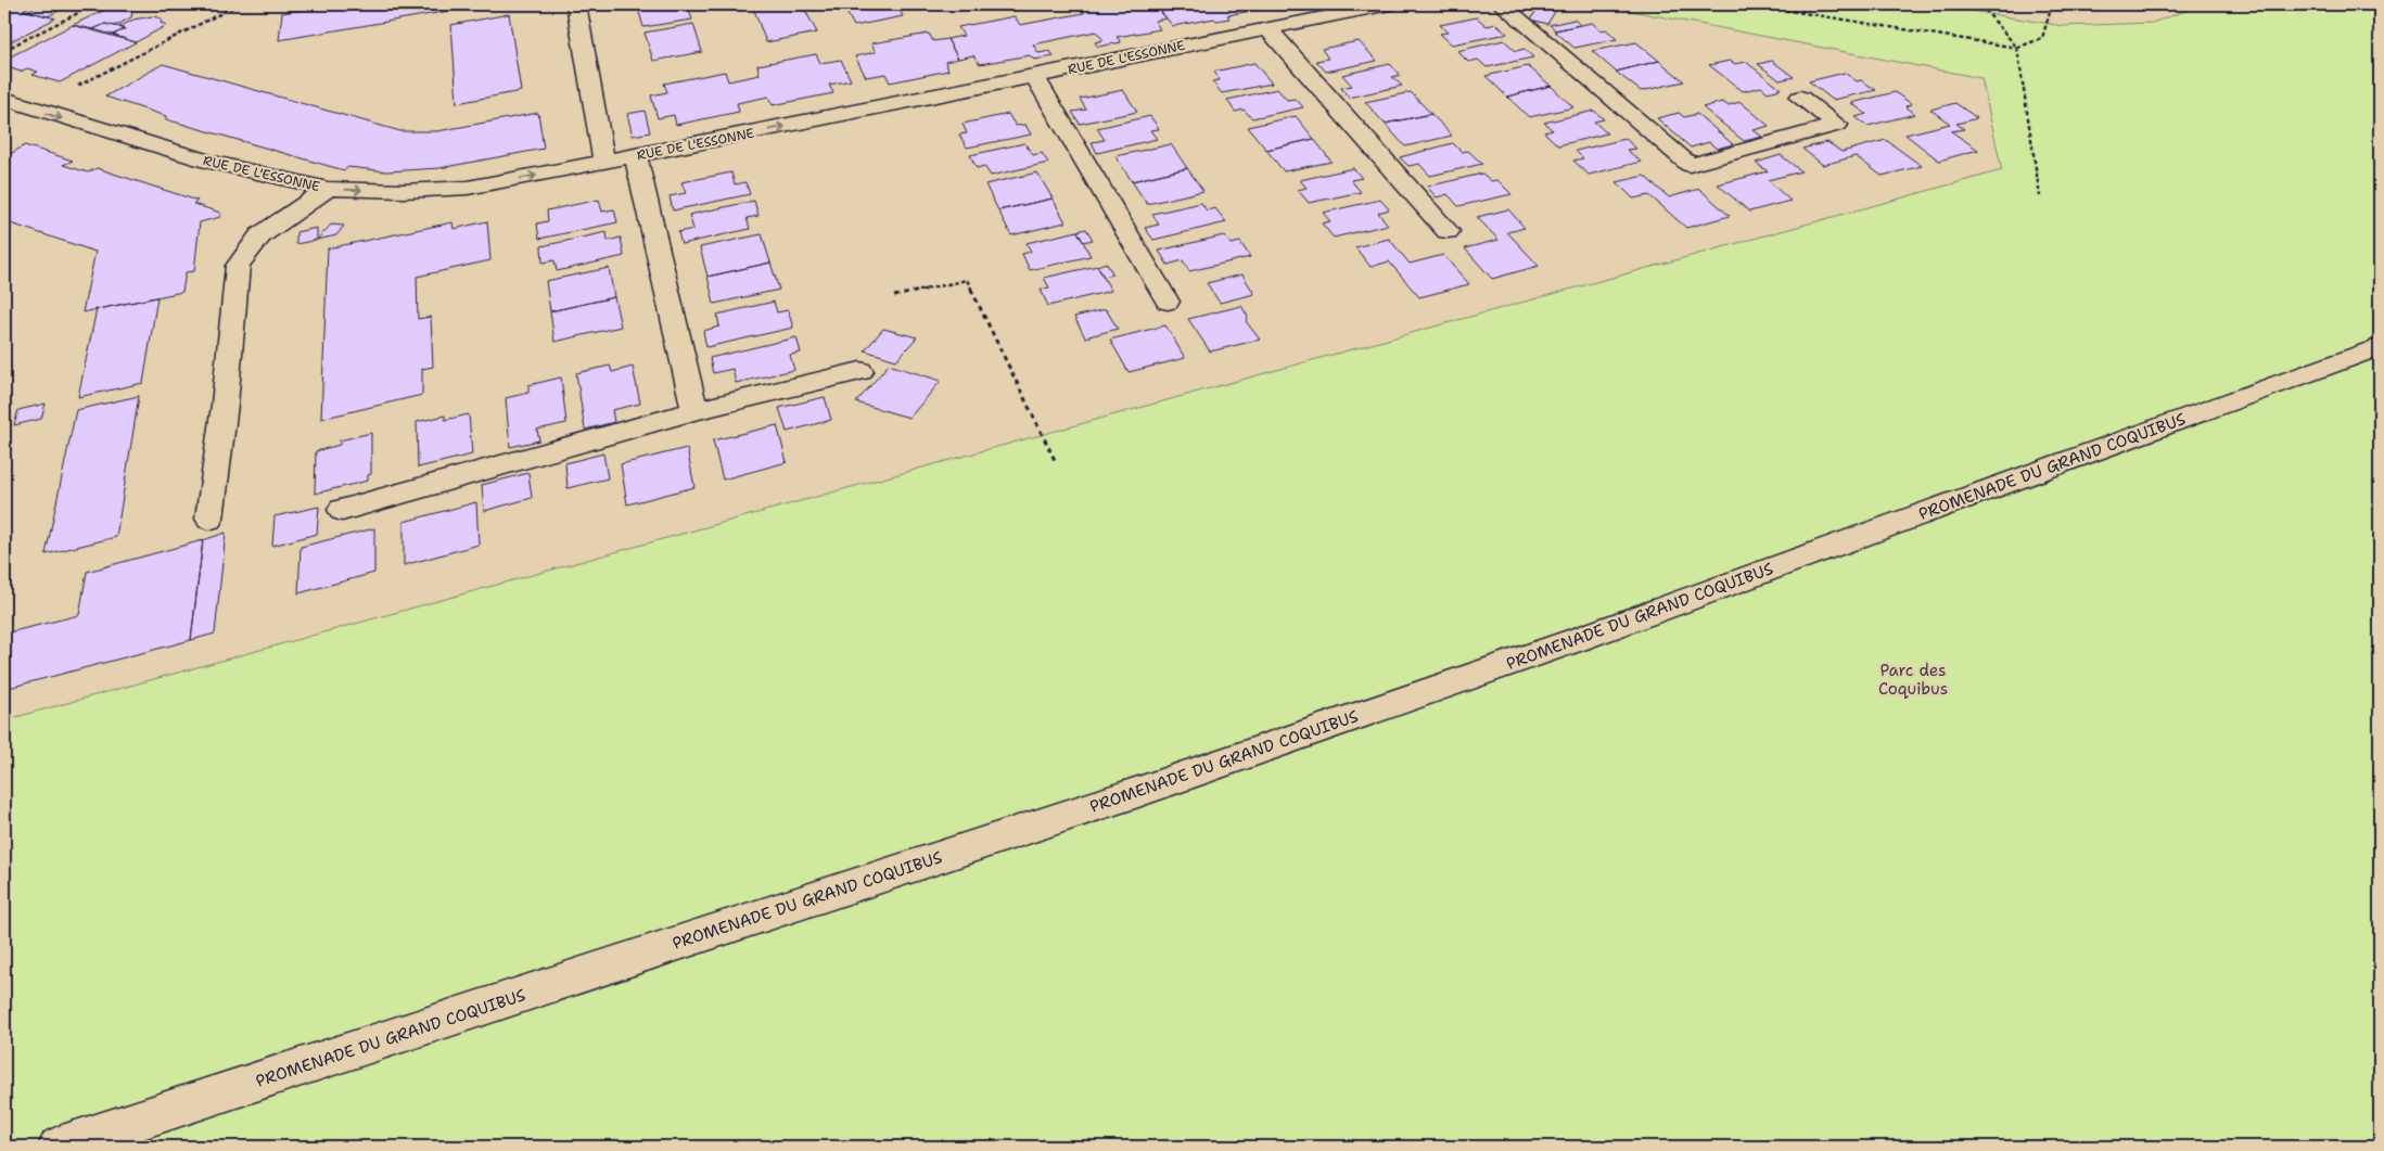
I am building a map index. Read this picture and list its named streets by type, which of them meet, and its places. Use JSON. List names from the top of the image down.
{
  "streets": {
    "street": ["RUE DE L'ESSONNE", "PROMENADE DU GRAND COQUIBUS"]
  },
  "one_way": ["RUE DE L'ESSONNE"],
  "parks": ["Parc des Coquibus"]
}
